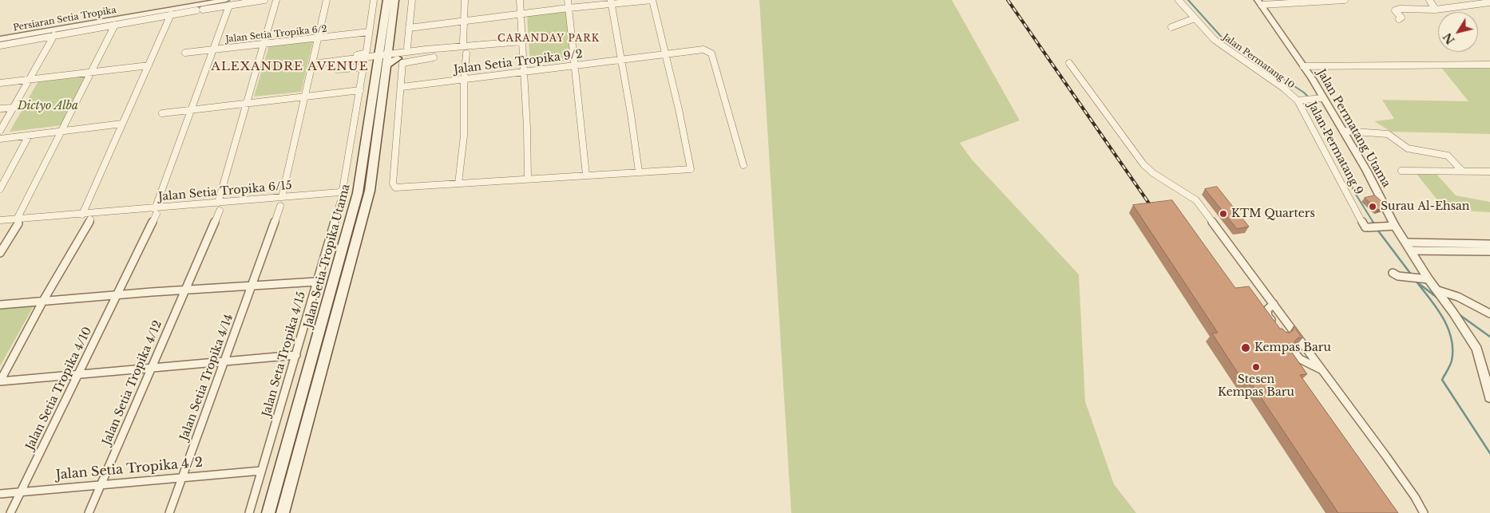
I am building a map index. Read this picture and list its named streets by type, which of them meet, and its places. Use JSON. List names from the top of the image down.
{
  "streets": {
    "main road": ["Jalan Setia Tropika Utama"],
    "street": [
      "Persiaran Setia Tropika",
      "Jalan Setia Tropika 6/2",
      "Jalan Permatang 10",
      "Jalan Setia Tropika 9/2",
      "Jalan Permatang Utama",
      "Jalan Permatang 9",
      "Jalan Setia Tropika 6/15",
      "Jalan Seta Tropika 4/15",
      "Jalan Setia Tropika 4/14",
      "Jalan Setia Tropika 4/12",
      "Jalan Setia Tropika 4/10",
      "Jalan Setia Tropika 4/2"
    ]
  },
  "crossings": [
    ["Jalan Setia Tropika 6/2", "Jalan Setia Tropika 4/12"],
    ["Jalan Setia Tropika 6/2", "Jalan Setia Tropika 4/10"],
    ["Jalan Permatang 10", "Jalan Permatang 9"],
    ["Jalan Permatang Utama", "Jalan Permatang 9"],
    ["Jalan Setia Tropika 6/15", "Jalan Setia Tropika 4/12"],
    ["Jalan Setia Tropika 6/15", "Jalan Setia Tropika 4/10"],
    ["Jalan Seta Tropika 4/15", "Jalan Setia Tropika 4/2"],
    ["Jalan Setia Tropika 4/14", "Jalan Setia Tropika 4/2"],
    ["Jalan Setia Tropika 4/12", "Jalan Setia Tropika 4/2"],
    ["Jalan Setia Tropika 4/10", "Jalan Setia Tropika 4/2"]
  ],
  "districts": ["CARANDAY PARK", "ALEXANDRE AVENUE"],
  "parks": ["Dictyo Alba"],
  "places": [
    "Surau Al-Ehsan",
    "KTM Quarters",
    "Kempas Baru",
    "Stesen Kempas Baru"
  ],
  "north": "bottom left"
}
